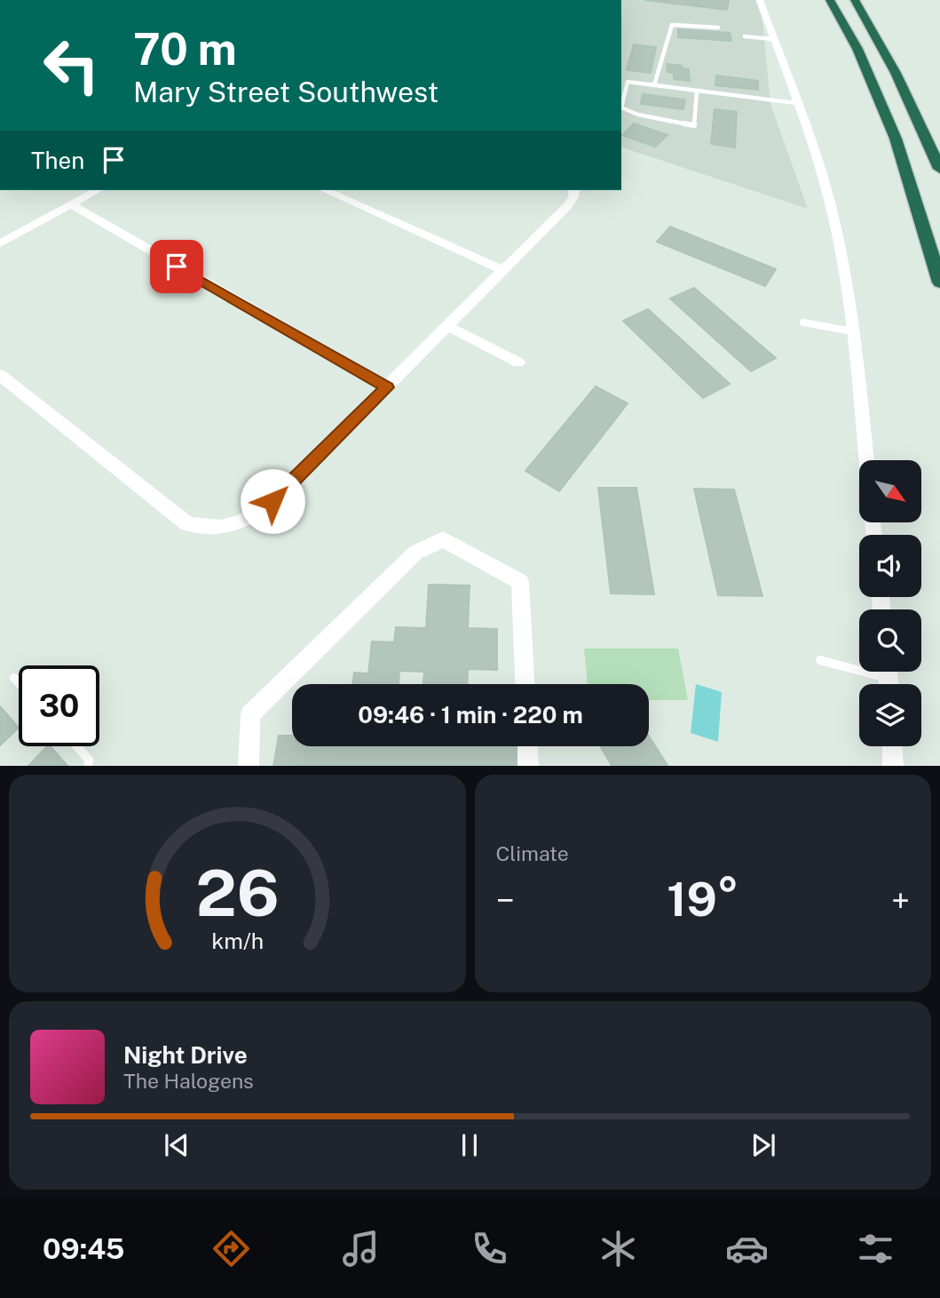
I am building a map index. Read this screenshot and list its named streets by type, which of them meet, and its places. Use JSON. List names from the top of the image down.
{
  "north": "bottom right",
  "page": {
    "turn": ["70 m", "Mary Street Southwest"],
    "then": "Then",
    "limit": "30",
    "trip": "09:46 · 1 min · 220 m",
    "tile": "Climate",
    "heat": ["−", "19°", "+"],
    "song": ["Night Drive", "The Halogens"],
    "tabs": "09:45",
    "gauge": ["26", "km/h"]
  }
}
